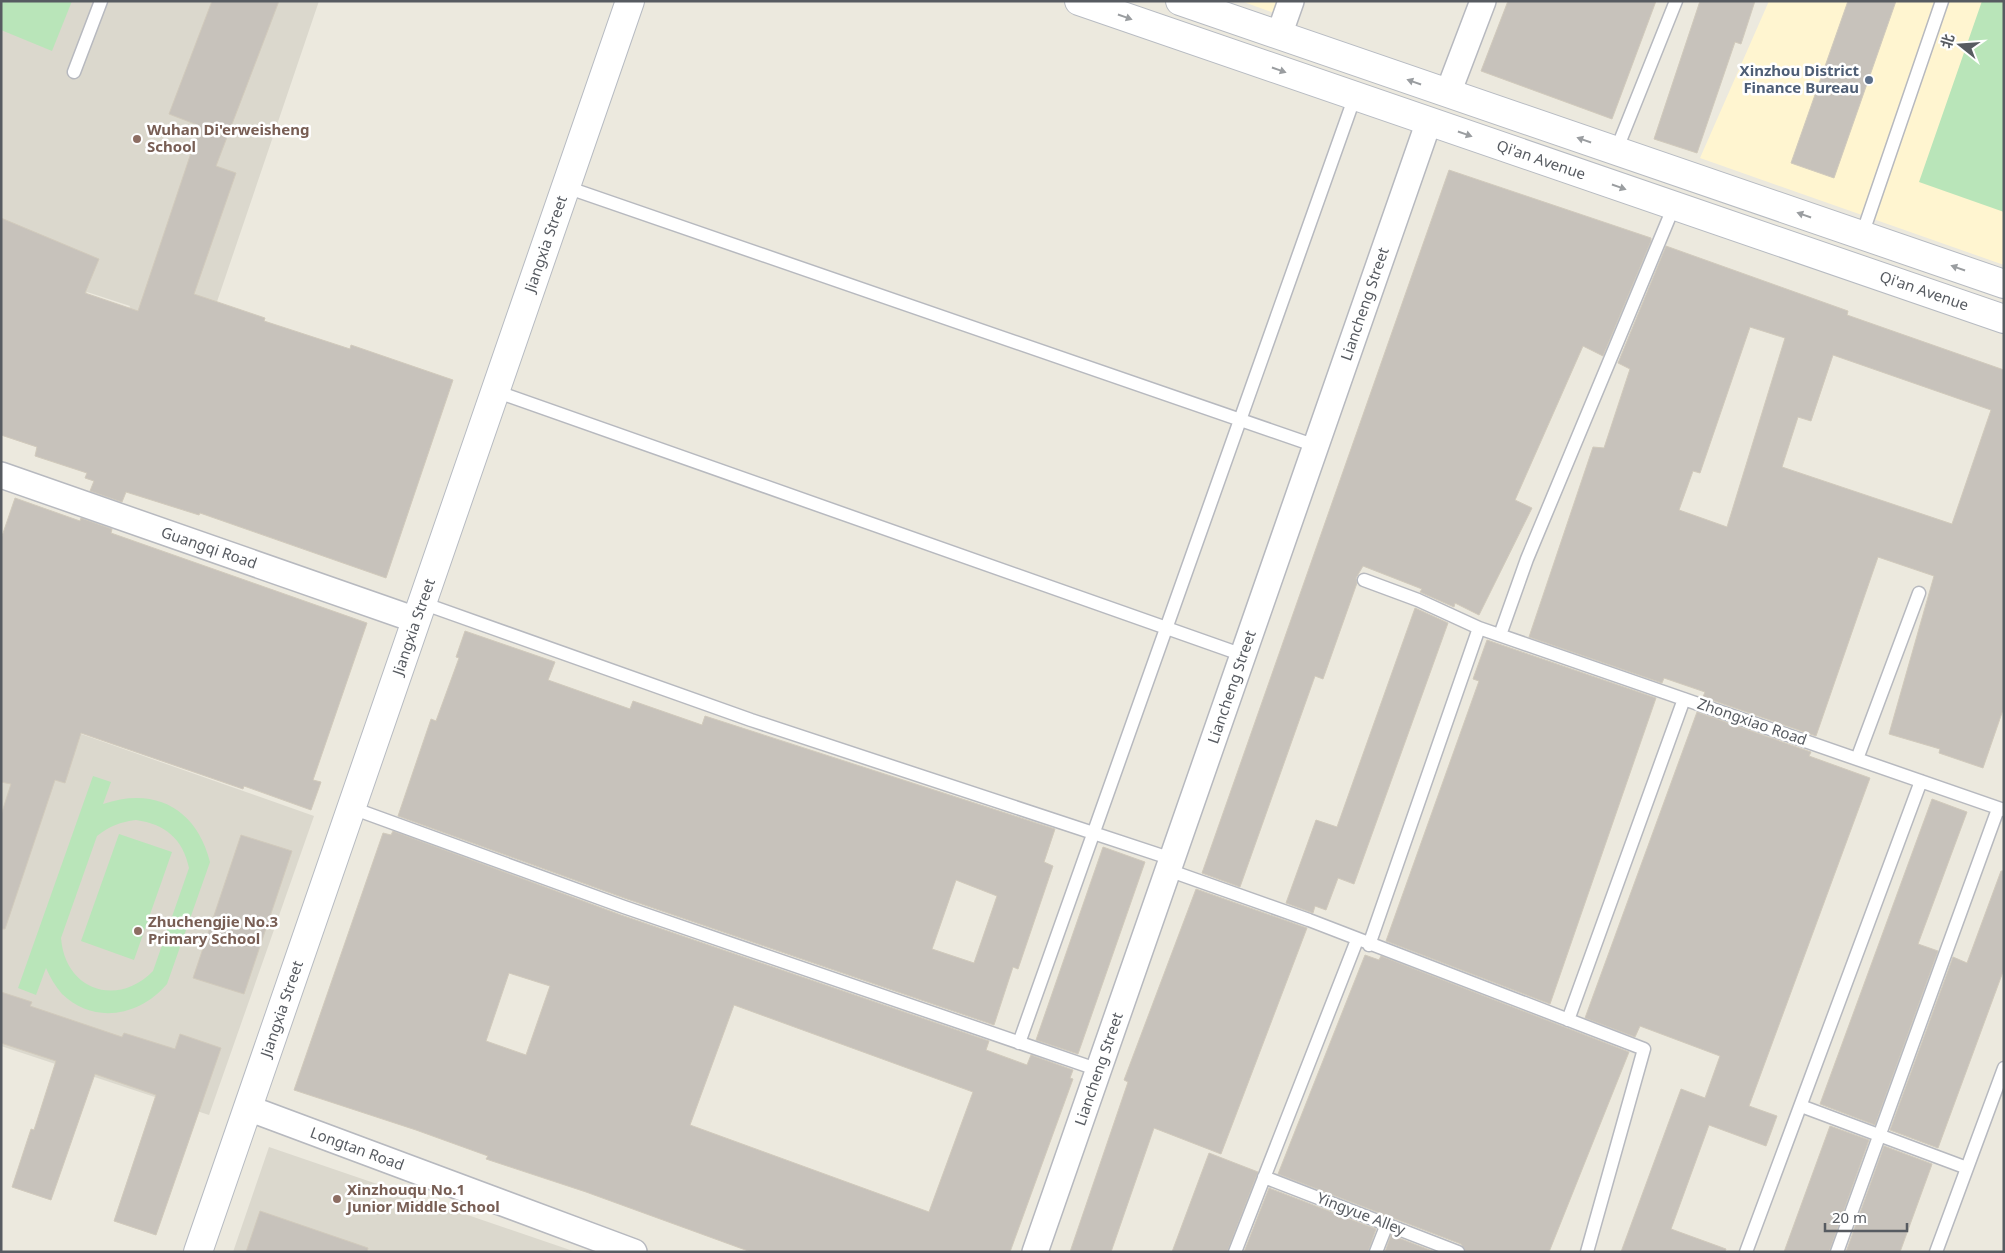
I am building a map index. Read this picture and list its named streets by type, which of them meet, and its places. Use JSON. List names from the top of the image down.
{
  "streets": {
    "main road": ["Qi'an Avenue", "Jiangxia Street"],
    "street": ["Liancheng Street", "Guangqi Road", "Longtan Road"],
    "lane": ["Zhongxiao Road", "Yingyue Alley"]
  },
  "crossings": [
    ["Qi'an Avenue", "Liancheng Street"],
    ["Jiangxia Street", "Guangqi Road"],
    ["Jiangxia Street", "Longtan Road"]
  ],
  "places": [
    "Xinzhou District Finance Bureau",
    "Wuhan Di'erweisheng School",
    "Zhuchengjie No.3 Primary School",
    "Xinzhouqu No.1 Junior Middle School"
  ],
  "scale_bar": "20 m",
  "north": "left"
}
